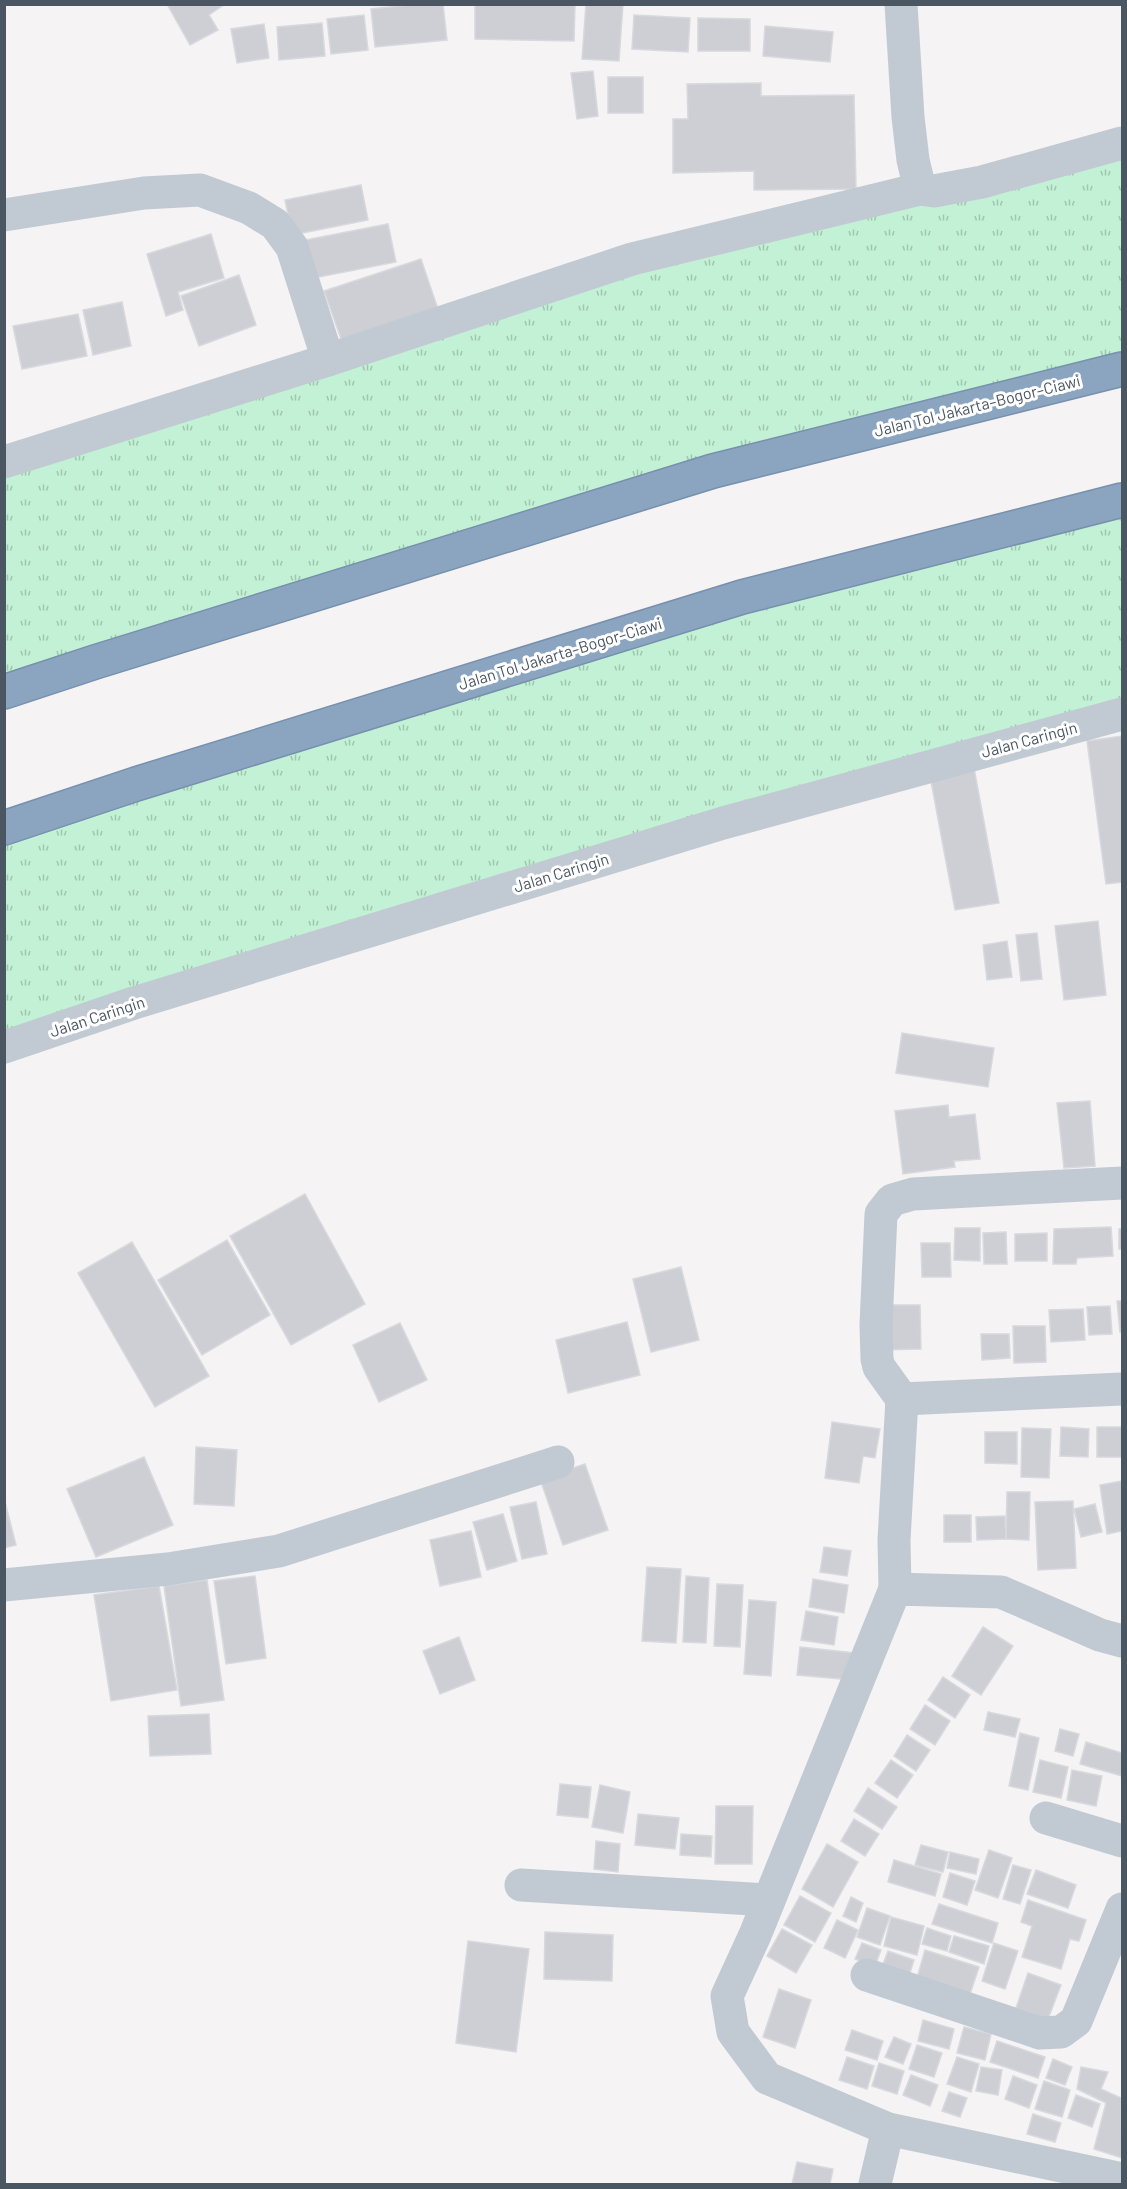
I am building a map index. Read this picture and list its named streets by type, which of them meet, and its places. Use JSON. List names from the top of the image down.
{
  "streets": {
    "highway": ["Jalan Tol Jakarta–Bogor–Ciawi"],
    "street": ["Jalan Caringin"]
  }
}
